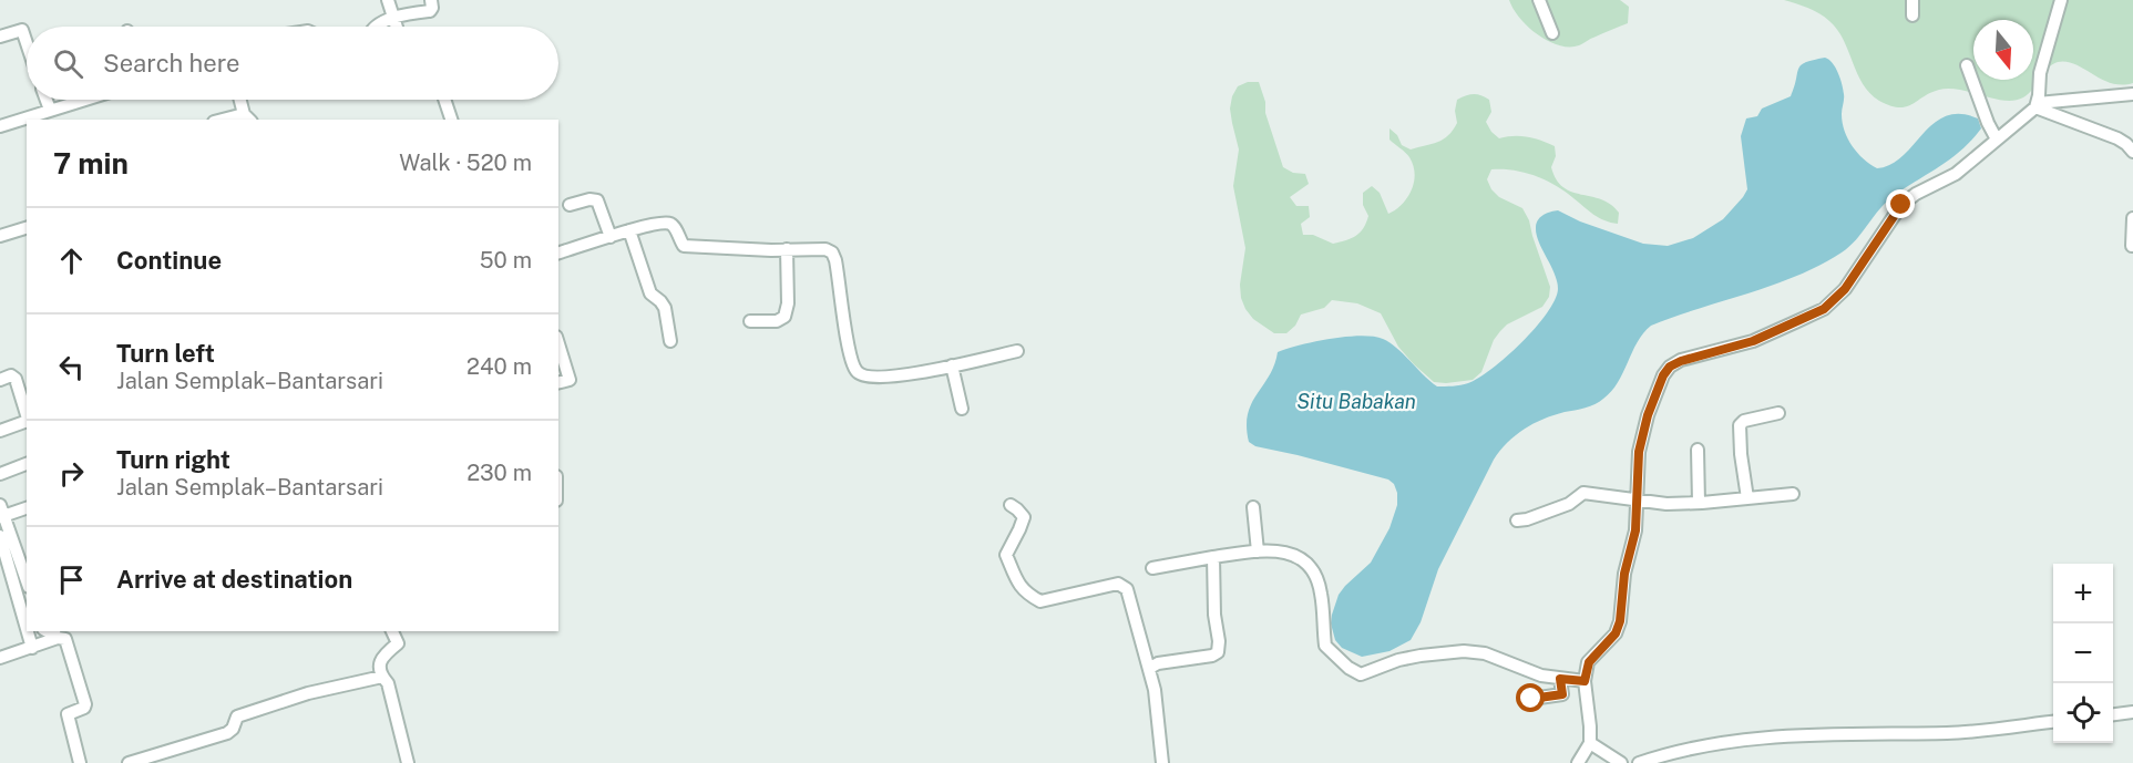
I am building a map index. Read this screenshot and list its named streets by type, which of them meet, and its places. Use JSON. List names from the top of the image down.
{
  "water": ["Situ Babakan"],
  "north": "bottom",
  "page": {
    "search": "Search here",
    "heading": ["7 min", "Walk · 520 m"],
    "list": [
      ["Continue", "50 m"],
      ["Turn left", "Jalan Semplak–Bantarsari", "240 m"],
      ["Turn right", "Jalan Semplak–Bantarsari", "230 m"],
      "Arrive at destination"
    ],
    "map_buttons": ["+", "−"]
  }
}
